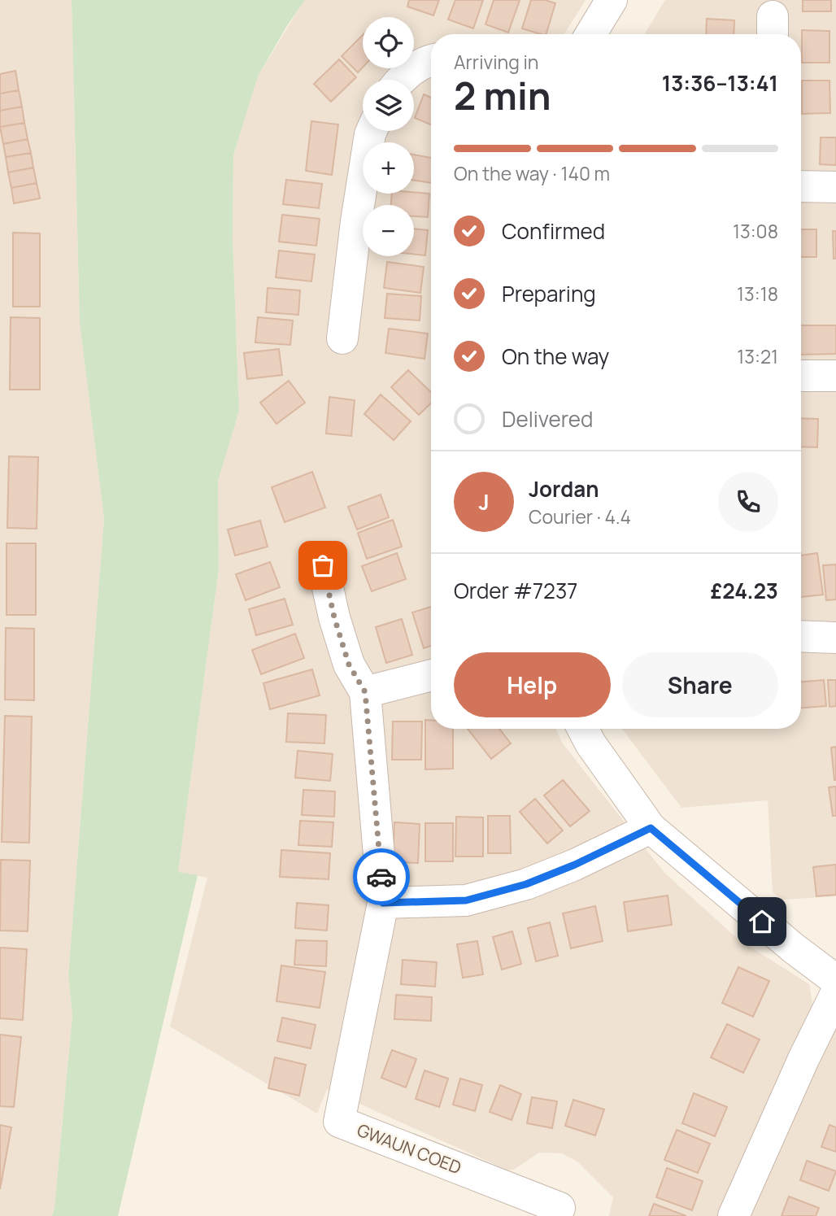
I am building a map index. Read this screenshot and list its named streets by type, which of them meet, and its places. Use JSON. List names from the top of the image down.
{
  "streets": {
    "street": ["GWAUN COED"]
  },
  "page": {
    "map_buttons": ["+", "−"],
    "heading": ["2 min", "Arriving in", "13:36–13:41"],
    "panel": [
      "Jordan",
      "Courier · 4.4",
      "Order #7237",
      "£24.23"
    ],
    "bar": "On the way · 140 m",
    "list": [
      ["Confirmed", "13:08"],
      ["Preparing", "13:18"],
      ["On the way", "13:21"],
      "Delivered"
    ],
    "round": "J",
    "buttons": ["Help", "Share"]
  }
}
